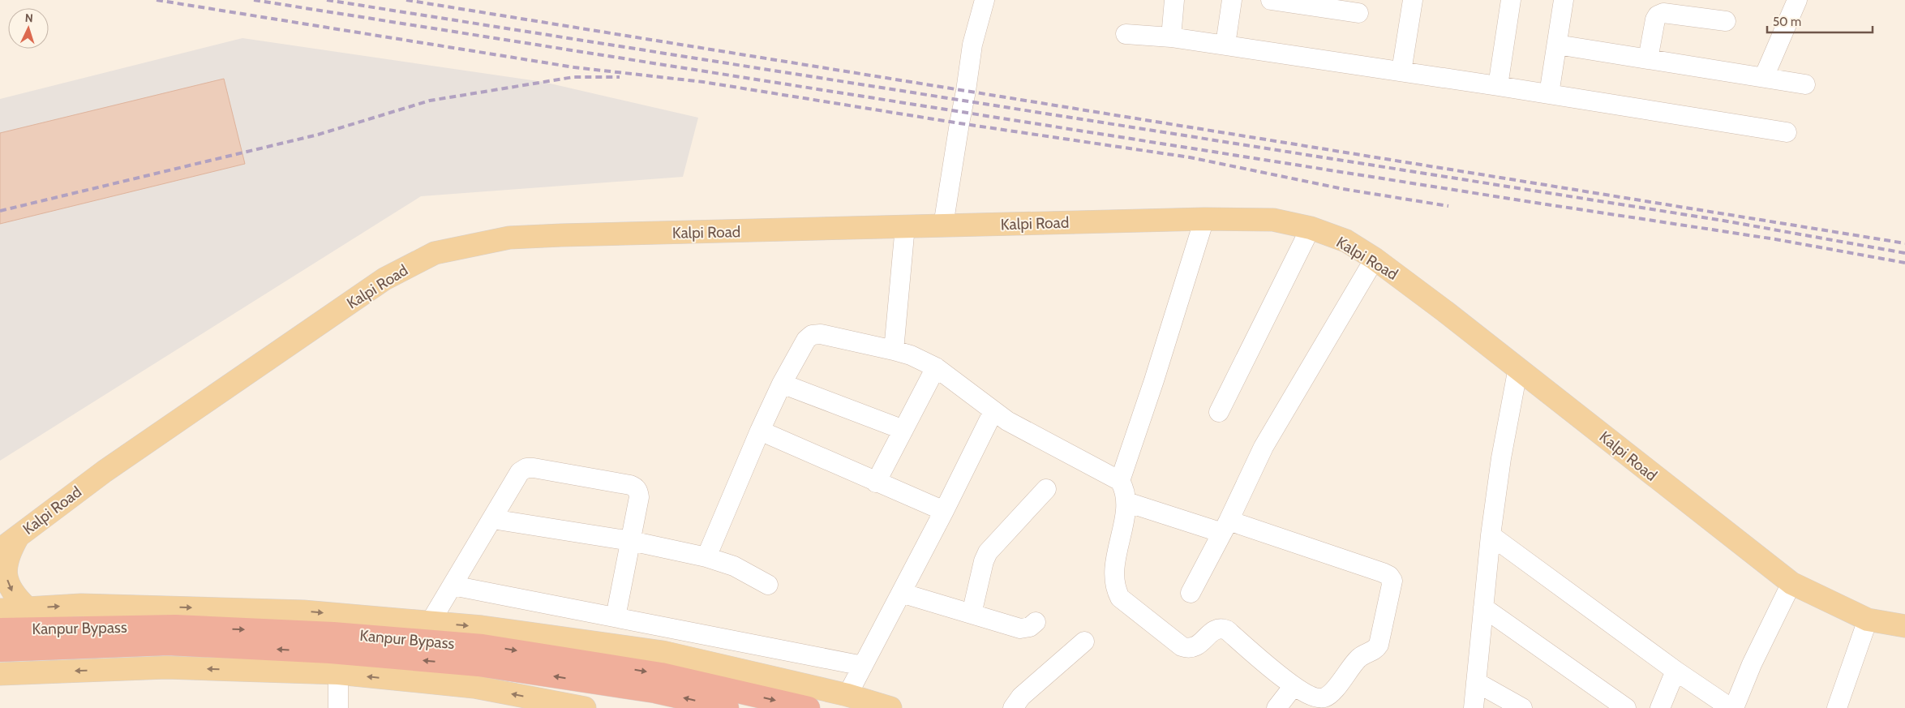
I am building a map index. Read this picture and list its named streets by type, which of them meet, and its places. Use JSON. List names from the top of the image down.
{
  "streets": {
    "highway": ["Kanpur Bypass"],
    "main road": ["Kalpi Road"]
  },
  "scale_bar": "50 m",
  "north": "top"
}
